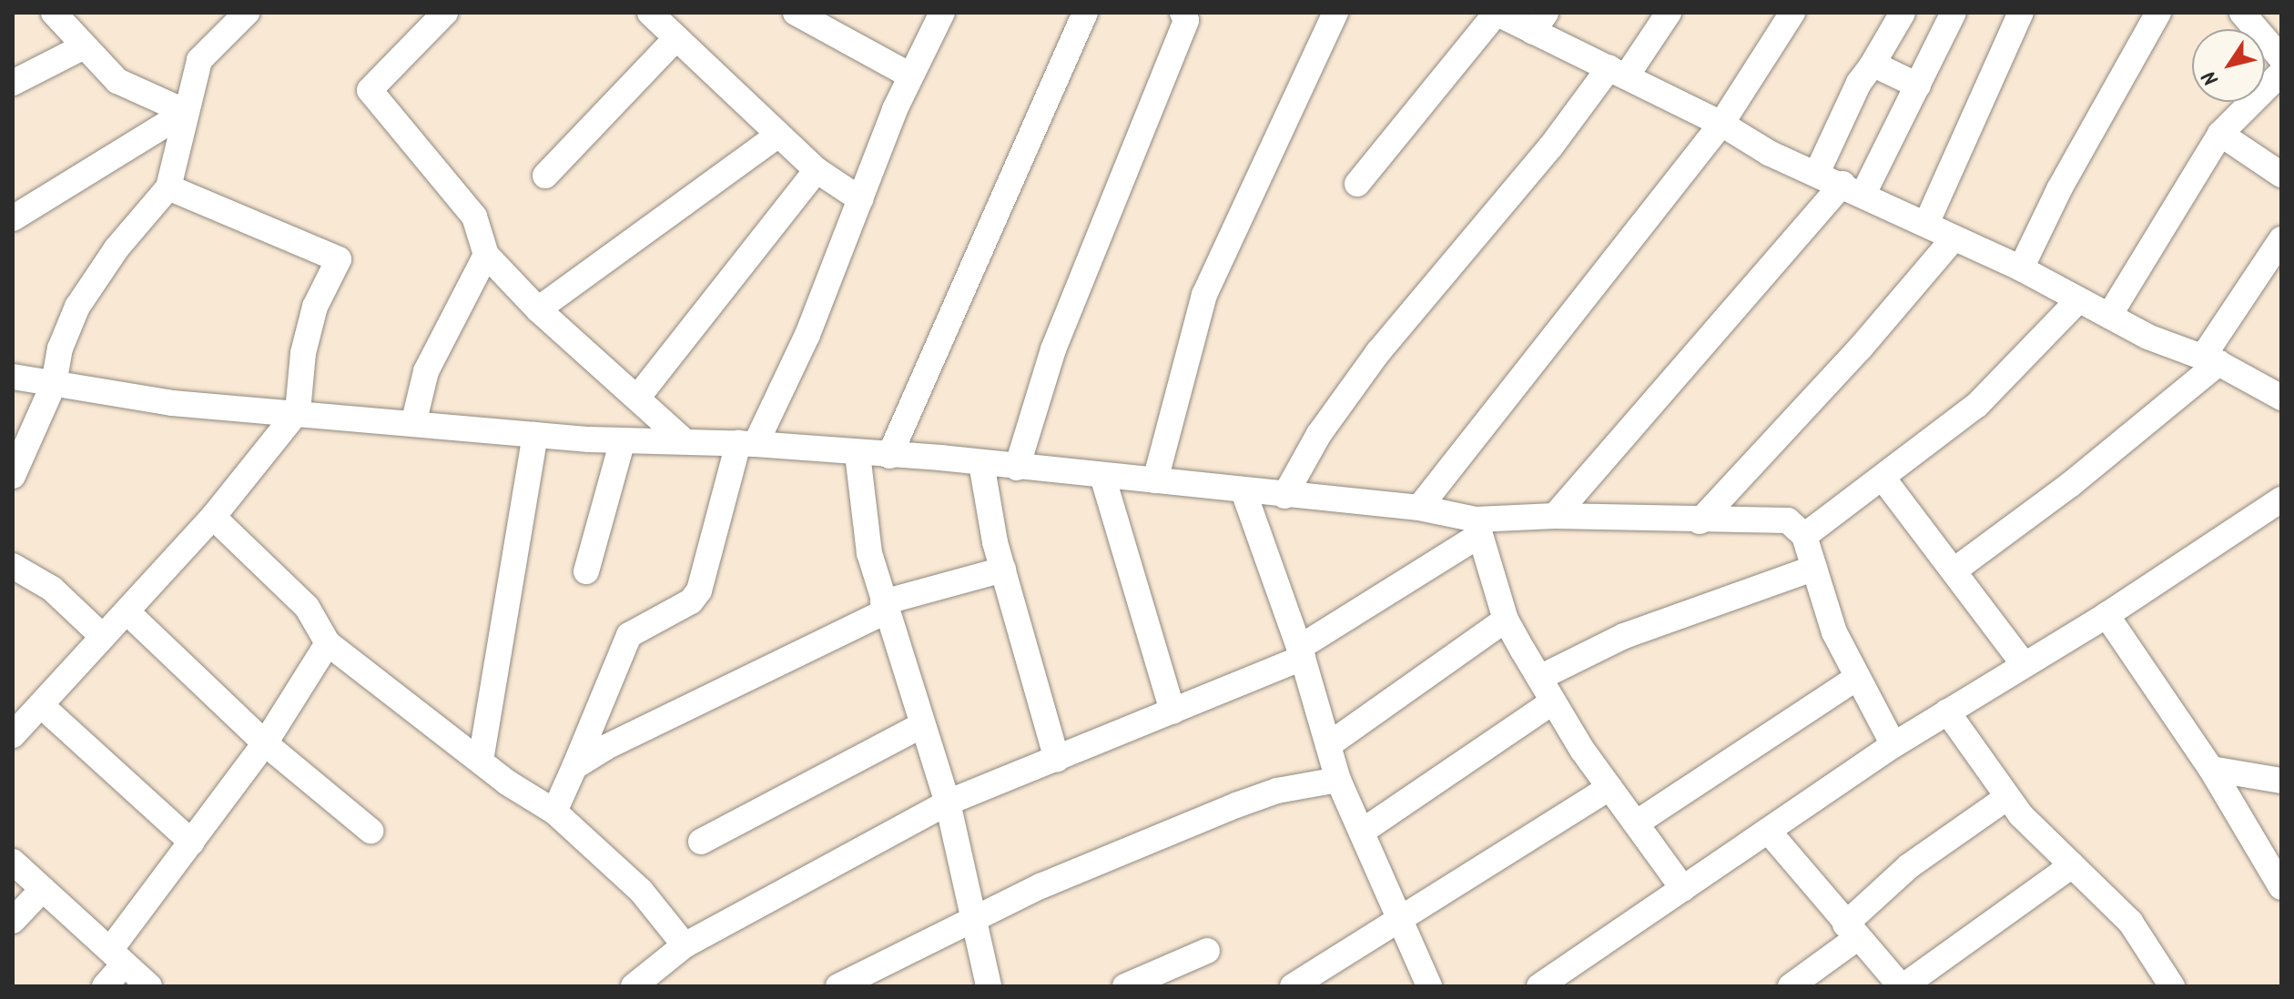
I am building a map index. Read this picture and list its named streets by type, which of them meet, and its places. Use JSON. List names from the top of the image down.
{
  "north": "bottom left"
}
